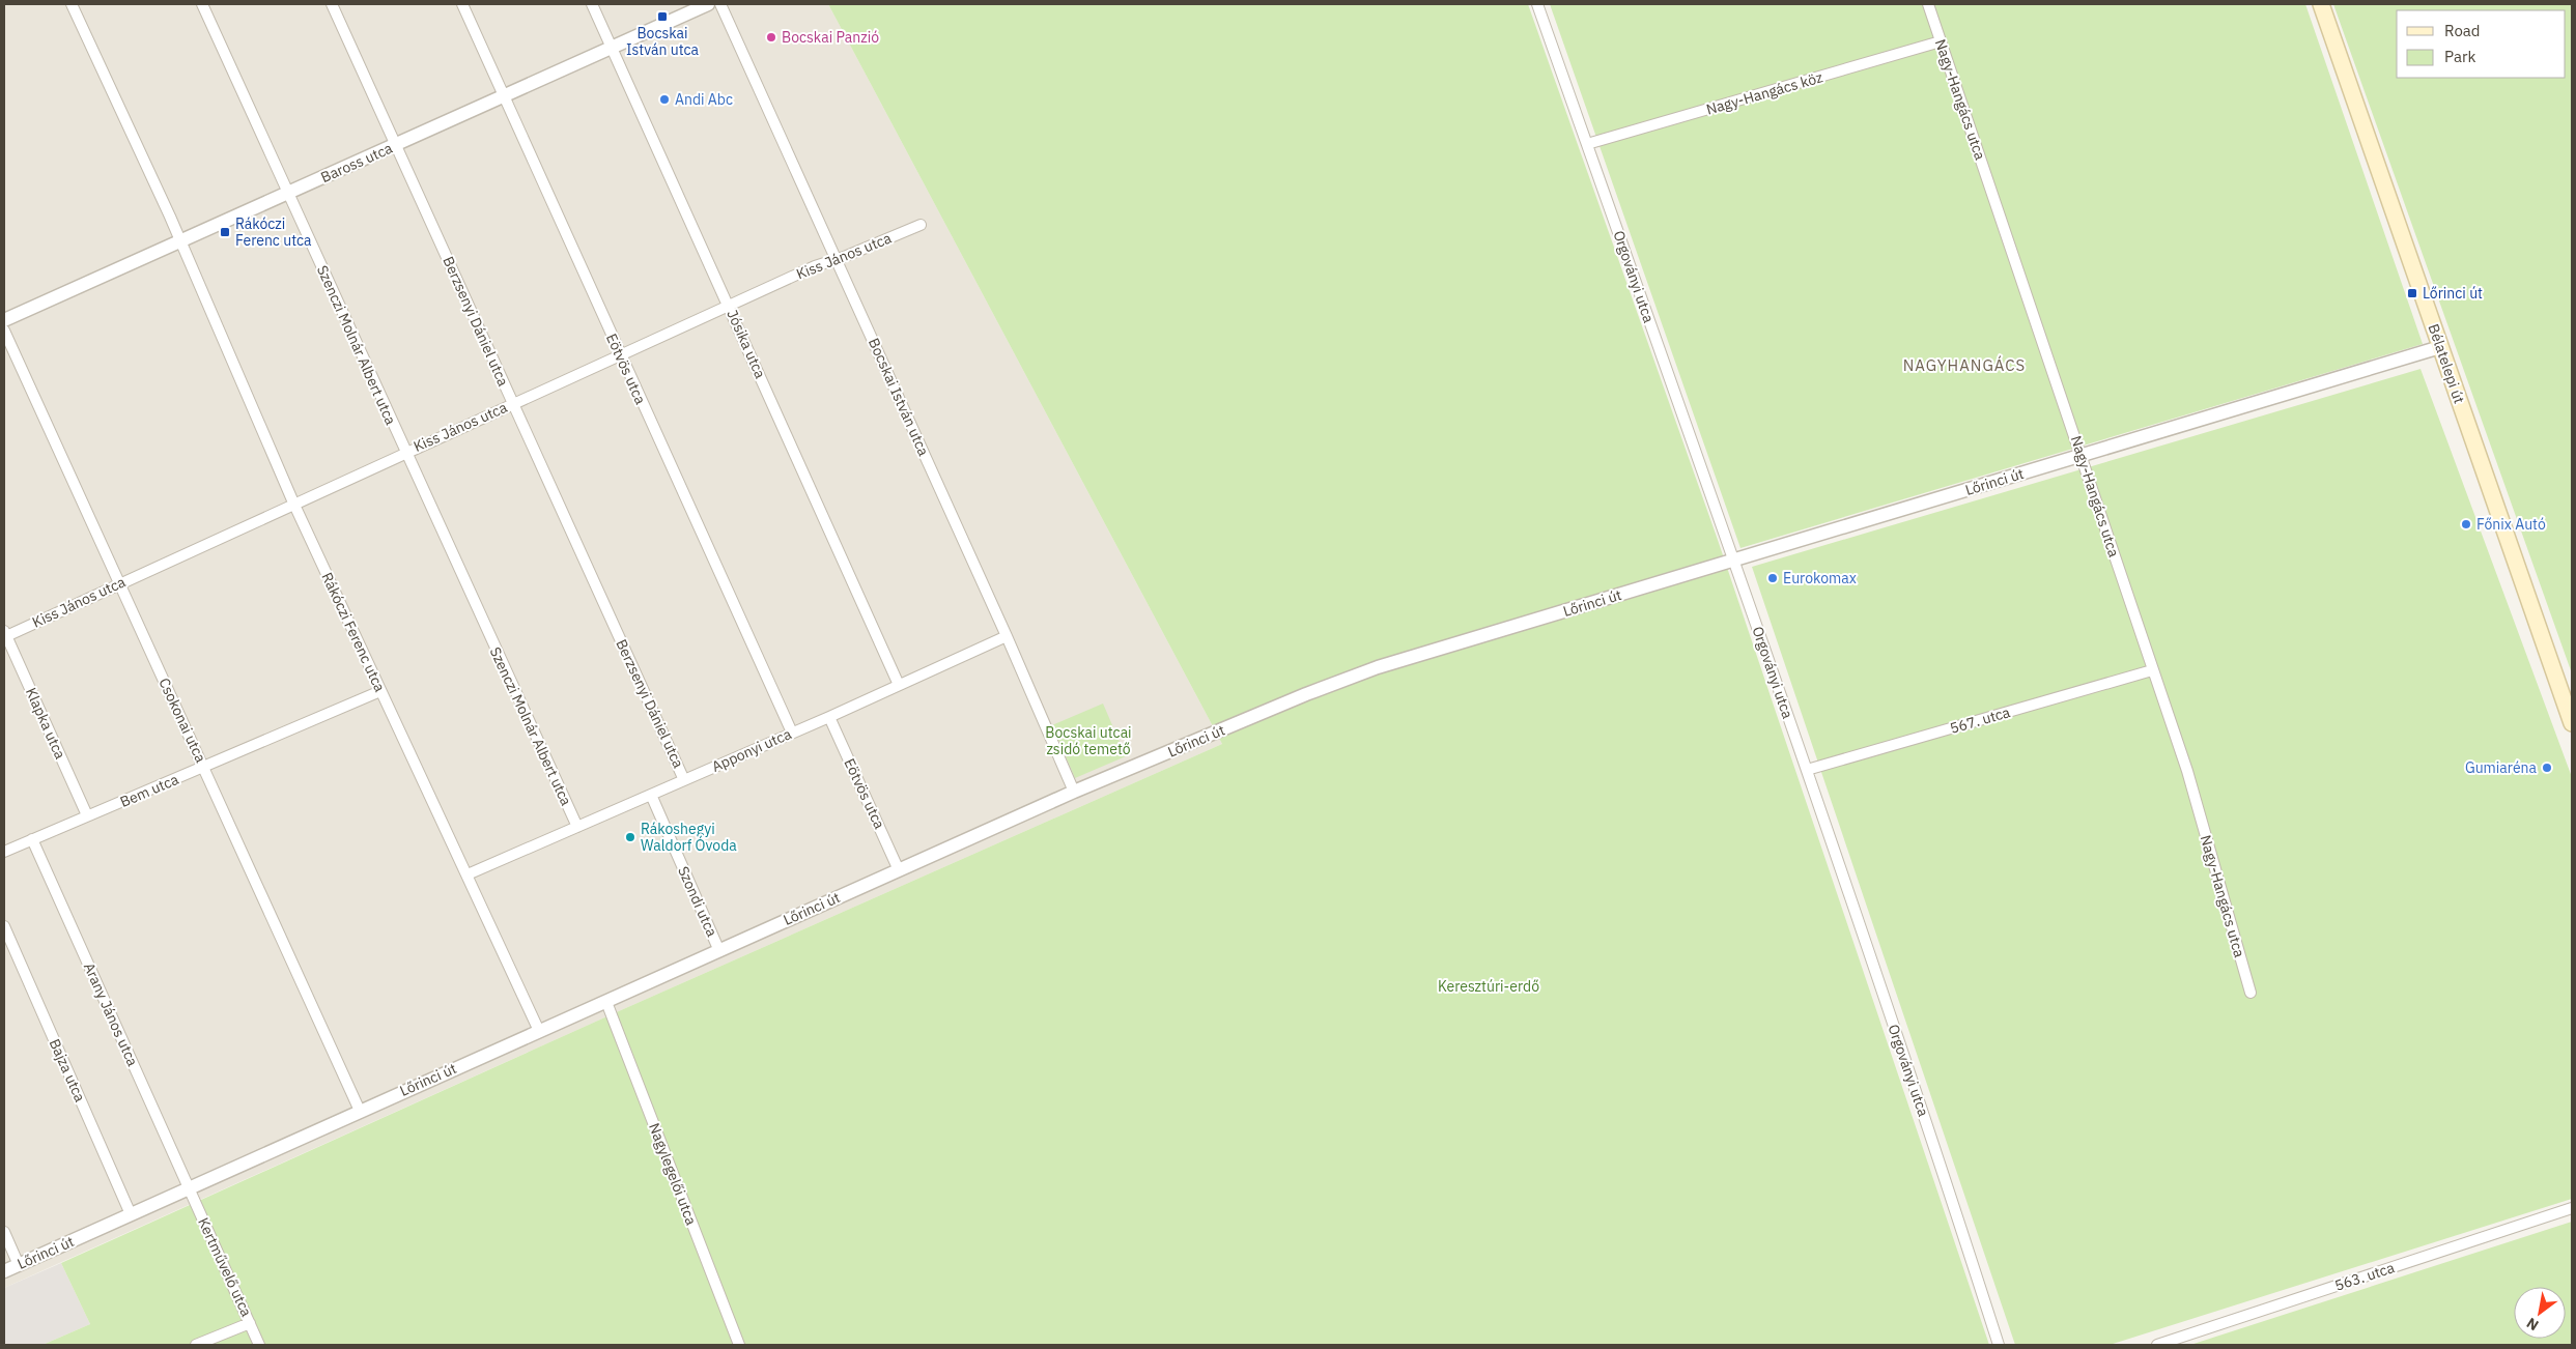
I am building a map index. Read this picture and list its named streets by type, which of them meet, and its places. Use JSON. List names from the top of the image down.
{
  "streets": {
    "main road": ["Bélatelepi út"],
    "street": [
      "Nagy-Hangács köz",
      "Nagy-Hangács utca",
      "Baross utca",
      "Kiss János utca",
      "Orgoványi utca",
      "Berzsenyi Dániel utca",
      "Jósika utca",
      "Szenczi Molnár Albert utca",
      "Eötvös utca",
      "Bocskai István utca",
      "Lőrinci út",
      "Rákóczi Ferenc utca",
      "Csokonai utca",
      "567. utca",
      "Klapka utca",
      "Apponyi utca",
      "Bem utca",
      "Szondi utca",
      "Arany János utca",
      "Bajza utca",
      "Nagylegelői utca",
      "Kertművelő utca",
      "563. utca"
    ]
  },
  "crossings": [
    ["Nagy-Hangács köz", "Nagy-Hangács utca"],
    ["Nagy-Hangács köz", "Orgoványi utca"],
    ["Nagy-Hangács utca", "Lőrinci út"],
    ["Nagy-Hangács utca", "567. utca"],
    ["Baross utca", "Berzsenyi Dániel utca"],
    ["Baross utca", "Jósika utca"],
    ["Baross utca", "Szenczi Molnár Albert utca"],
    ["Baross utca", "Eötvös utca"],
    ["Baross utca", "Rákóczi Ferenc utca"],
    ["Kiss János utca", "Berzsenyi Dániel utca"],
    ["Kiss János utca", "Jósika utca"],
    ["Kiss János utca", "Szenczi Molnár Albert utca"],
    ["Kiss János utca", "Eötvös utca"],
    ["Kiss János utca", "Bocskai István utca"],
    ["Kiss János utca", "Rákóczi Ferenc utca"],
    ["Kiss János utca", "Csokonai utca"],
    ["Kiss János utca", "Klapka utca"],
    ["Orgoványi utca", "Lőrinci út"],
    ["Orgoványi utca", "567. utca"],
    ["Berzsenyi Dániel utca", "Apponyi utca"],
    ["Jósika utca", "Apponyi utca"],
    ["Szenczi Molnár Albert utca", "Apponyi utca"],
    ["Bélatelepi út", "Lőrinci út"],
    ["Eötvös utca", "Lőrinci út"],
    ["Eötvös utca", "Apponyi utca"],
    ["Bocskai István utca", "Lőrinci út"],
    ["Bocskai István utca", "Apponyi utca"],
    ["Lőrinci út", "Rákóczi Ferenc utca"],
    ["Lőrinci út", "Csokonai utca"],
    ["Lőrinci út", "Szondi utca"],
    ["Lőrinci út", "Arany János utca"],
    ["Lőrinci út", "Bajza utca"],
    ["Lőrinci út", "Nagylegelői utca"],
    ["Lőrinci út", "Kertművelő utca"],
    ["Rákóczi Ferenc utca", "Apponyi utca"],
    ["Rákóczi Ferenc utca", "Bem utca"],
    ["Csokonai utca", "Bem utca"],
    ["Klapka utca", "Bem utca"],
    ["Apponyi utca", "Szondi utca"],
    ["Bem utca", "Arany János utca"],
    ["Arany János utca", "Kertművelő utca"]
  ],
  "districts": ["NAGYHANGÁCS"],
  "parks": ["Bocskai utcai zsidó temető", "Keresztúri-erdő"],
  "places": {
    "transit": ["Bocskai István utca", "Rákóczi Ferenc utca", "Lőrinci út"],
    "other": [
      "Bocskai Panzió",
      "Andi Abc",
      "Főnix Autó",
      "Eurokomax",
      "Gumiaréna",
      "Rákoshegyi Waldorf Óvoda"
    ]
  },
  "legend": ["Road", "Park"],
  "north": "bottom left"
}
